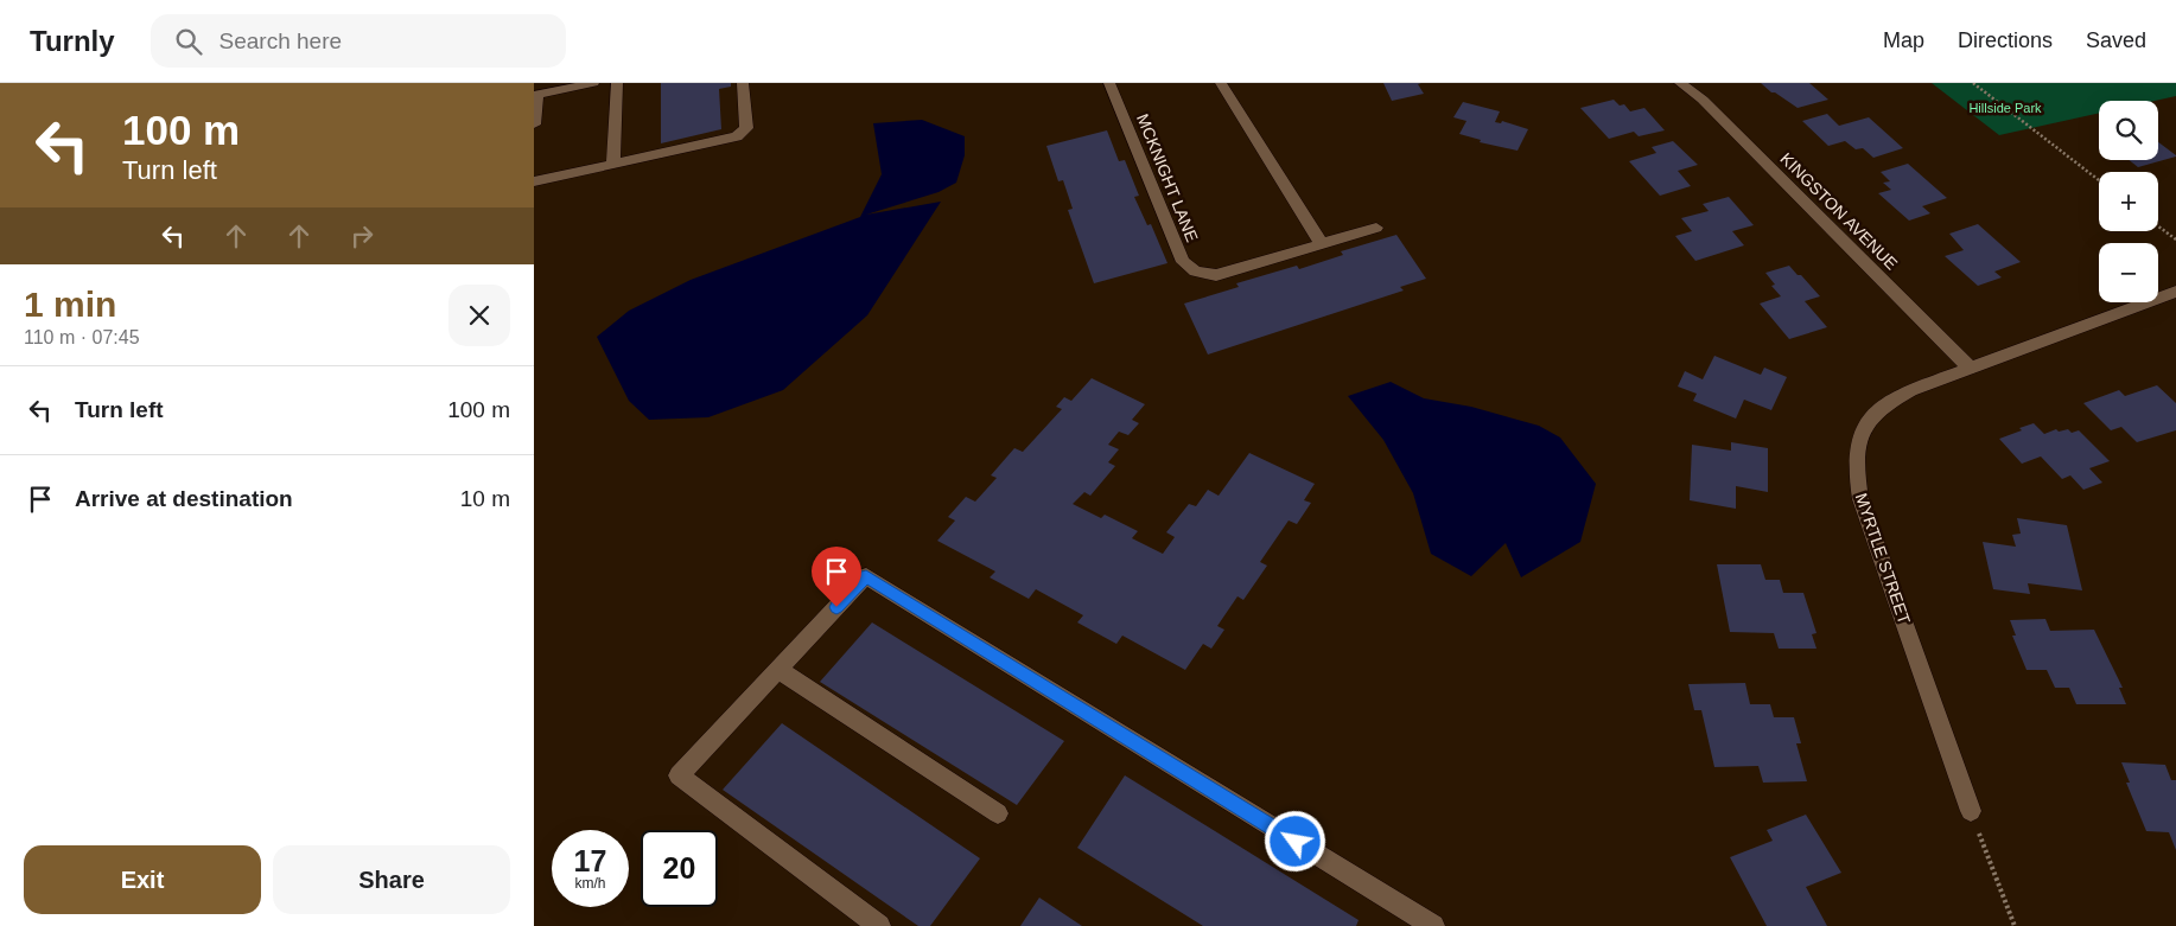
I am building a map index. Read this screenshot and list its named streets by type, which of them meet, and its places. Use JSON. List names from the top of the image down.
{
  "streets": {
    "street": ["MCKNIGHT LANE", "KINGSTON AVENUE", "MYRTLE STREET"]
  },
  "crossings": [
    ["KINGSTON AVENUE", "MYRTLE STREET"]
  ],
  "parks": ["Hillside Park"],
  "page": {
    "header": "Turnly",
    "search": "Search here",
    "nav": ["Map", "Directions", "Saved"],
    "turn": ["100 m", "Turn left"],
    "map_buttons": ["+", "−"],
    "heading": ["1 min", "110 m · 07:45"],
    "list": [
      {
        "name": "Turn left",
        "value": "100 m"
      },
      {
        "name": "Arrive at destination",
        "value": "10 m"
      }
    ],
    "speed": "17 km/h",
    "limit": "20",
    "buttons": ["Exit", "Share"]
  }
}
